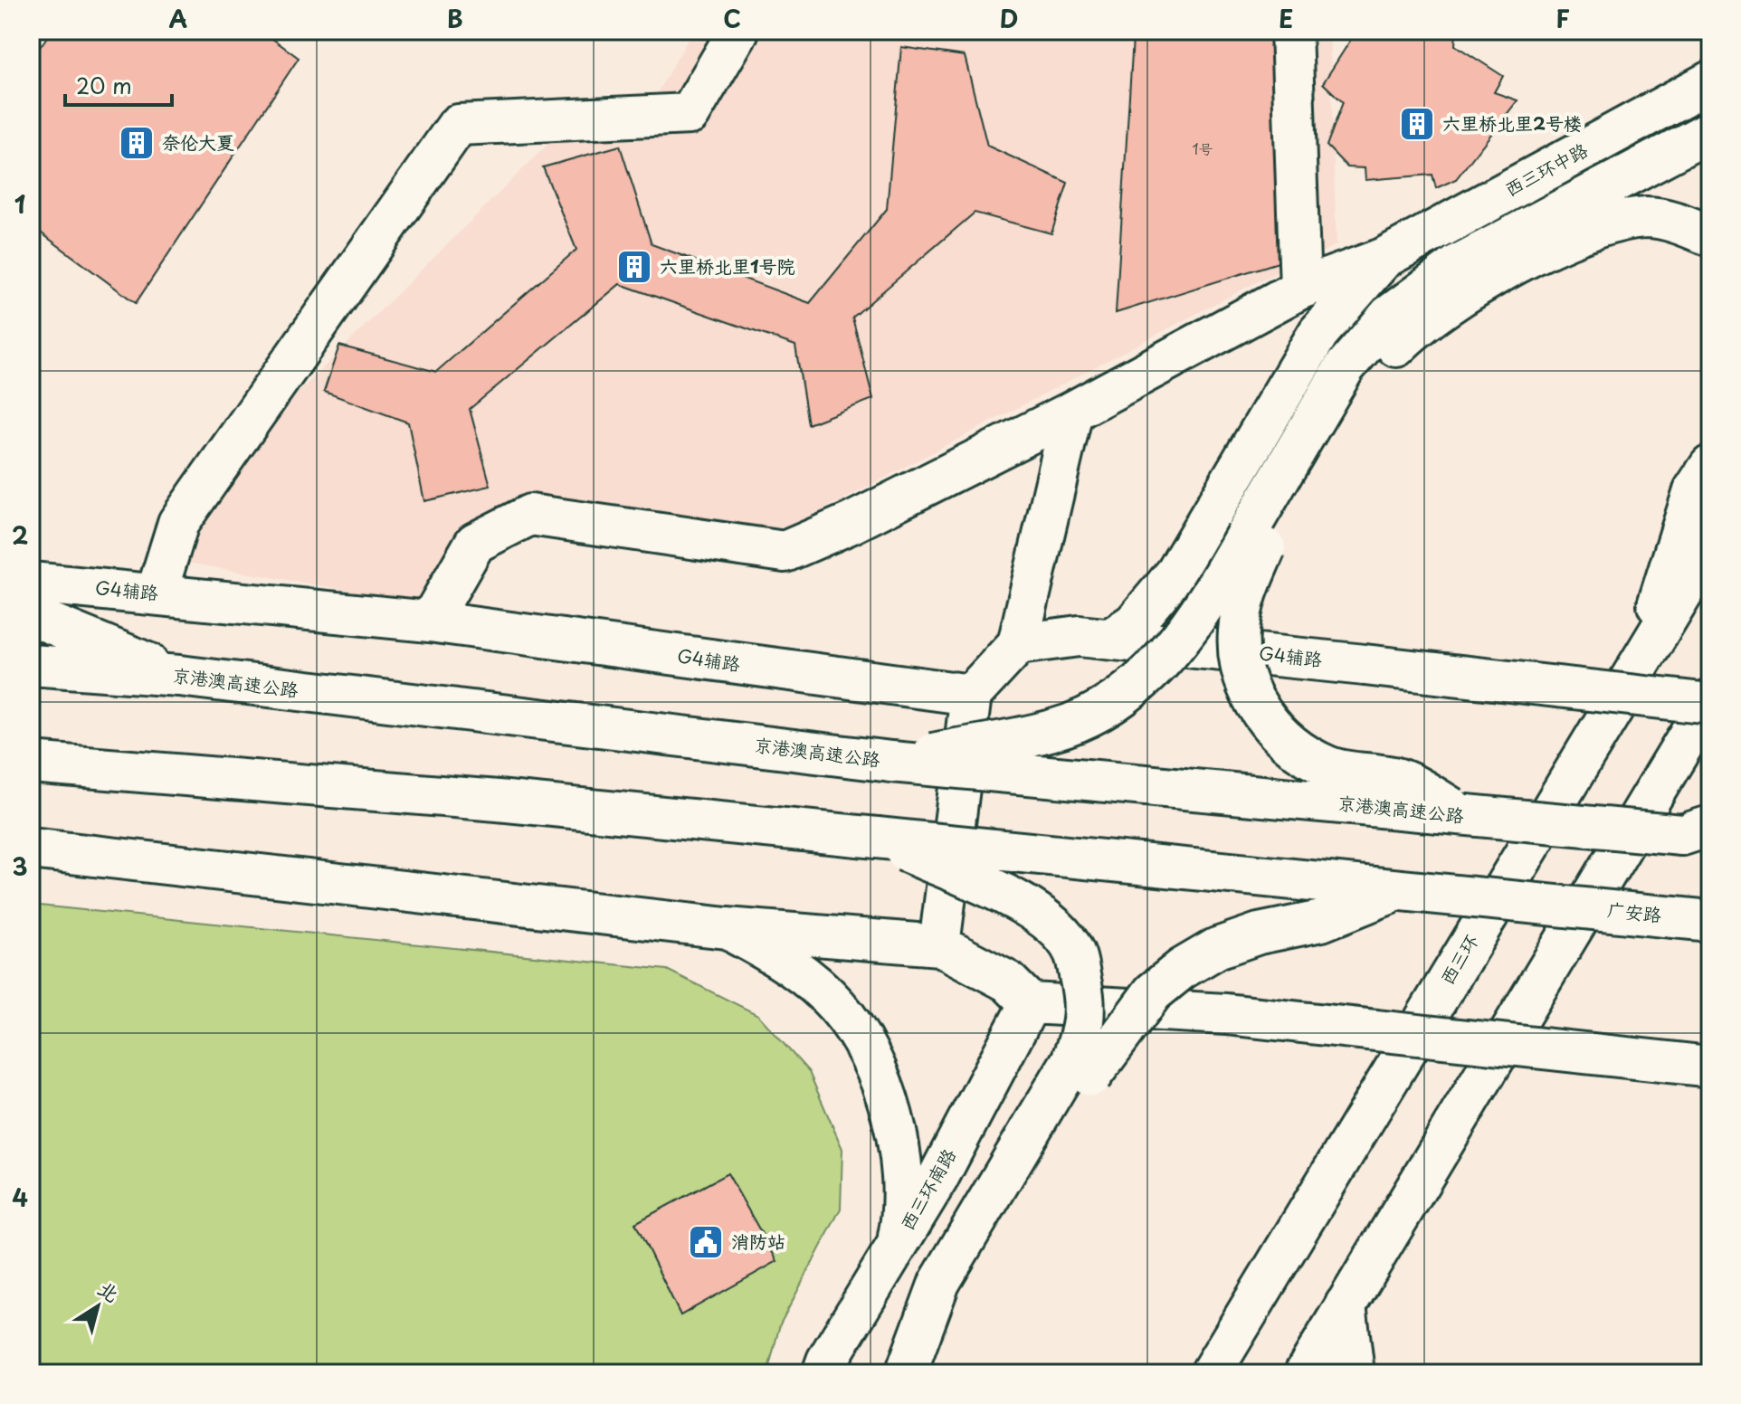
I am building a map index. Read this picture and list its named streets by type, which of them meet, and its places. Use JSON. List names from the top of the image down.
{
  "streets": {
    "main road": [
      "西三环中路",
      "G4辅路",
      "京港澳高速公路",
      "广安路",
      "西三环",
      "西三环南路"
    ]
  },
  "places": {
    "building": ["六里桥北里2号楼", "奈伦大夏", "六里桥北里1号院"],
    "public building": ["消防站"]
  },
  "house_numbers": ["1号"],
  "scale_bar": "20 m",
  "north": "top right",
  "grid": {
    "columns": [
      "A",
      "B",
      "C",
      "D",
      "E",
      "F"
    ],
    "rows": [
      "1",
      "2",
      "3",
      "4"
    ]
  }
}
